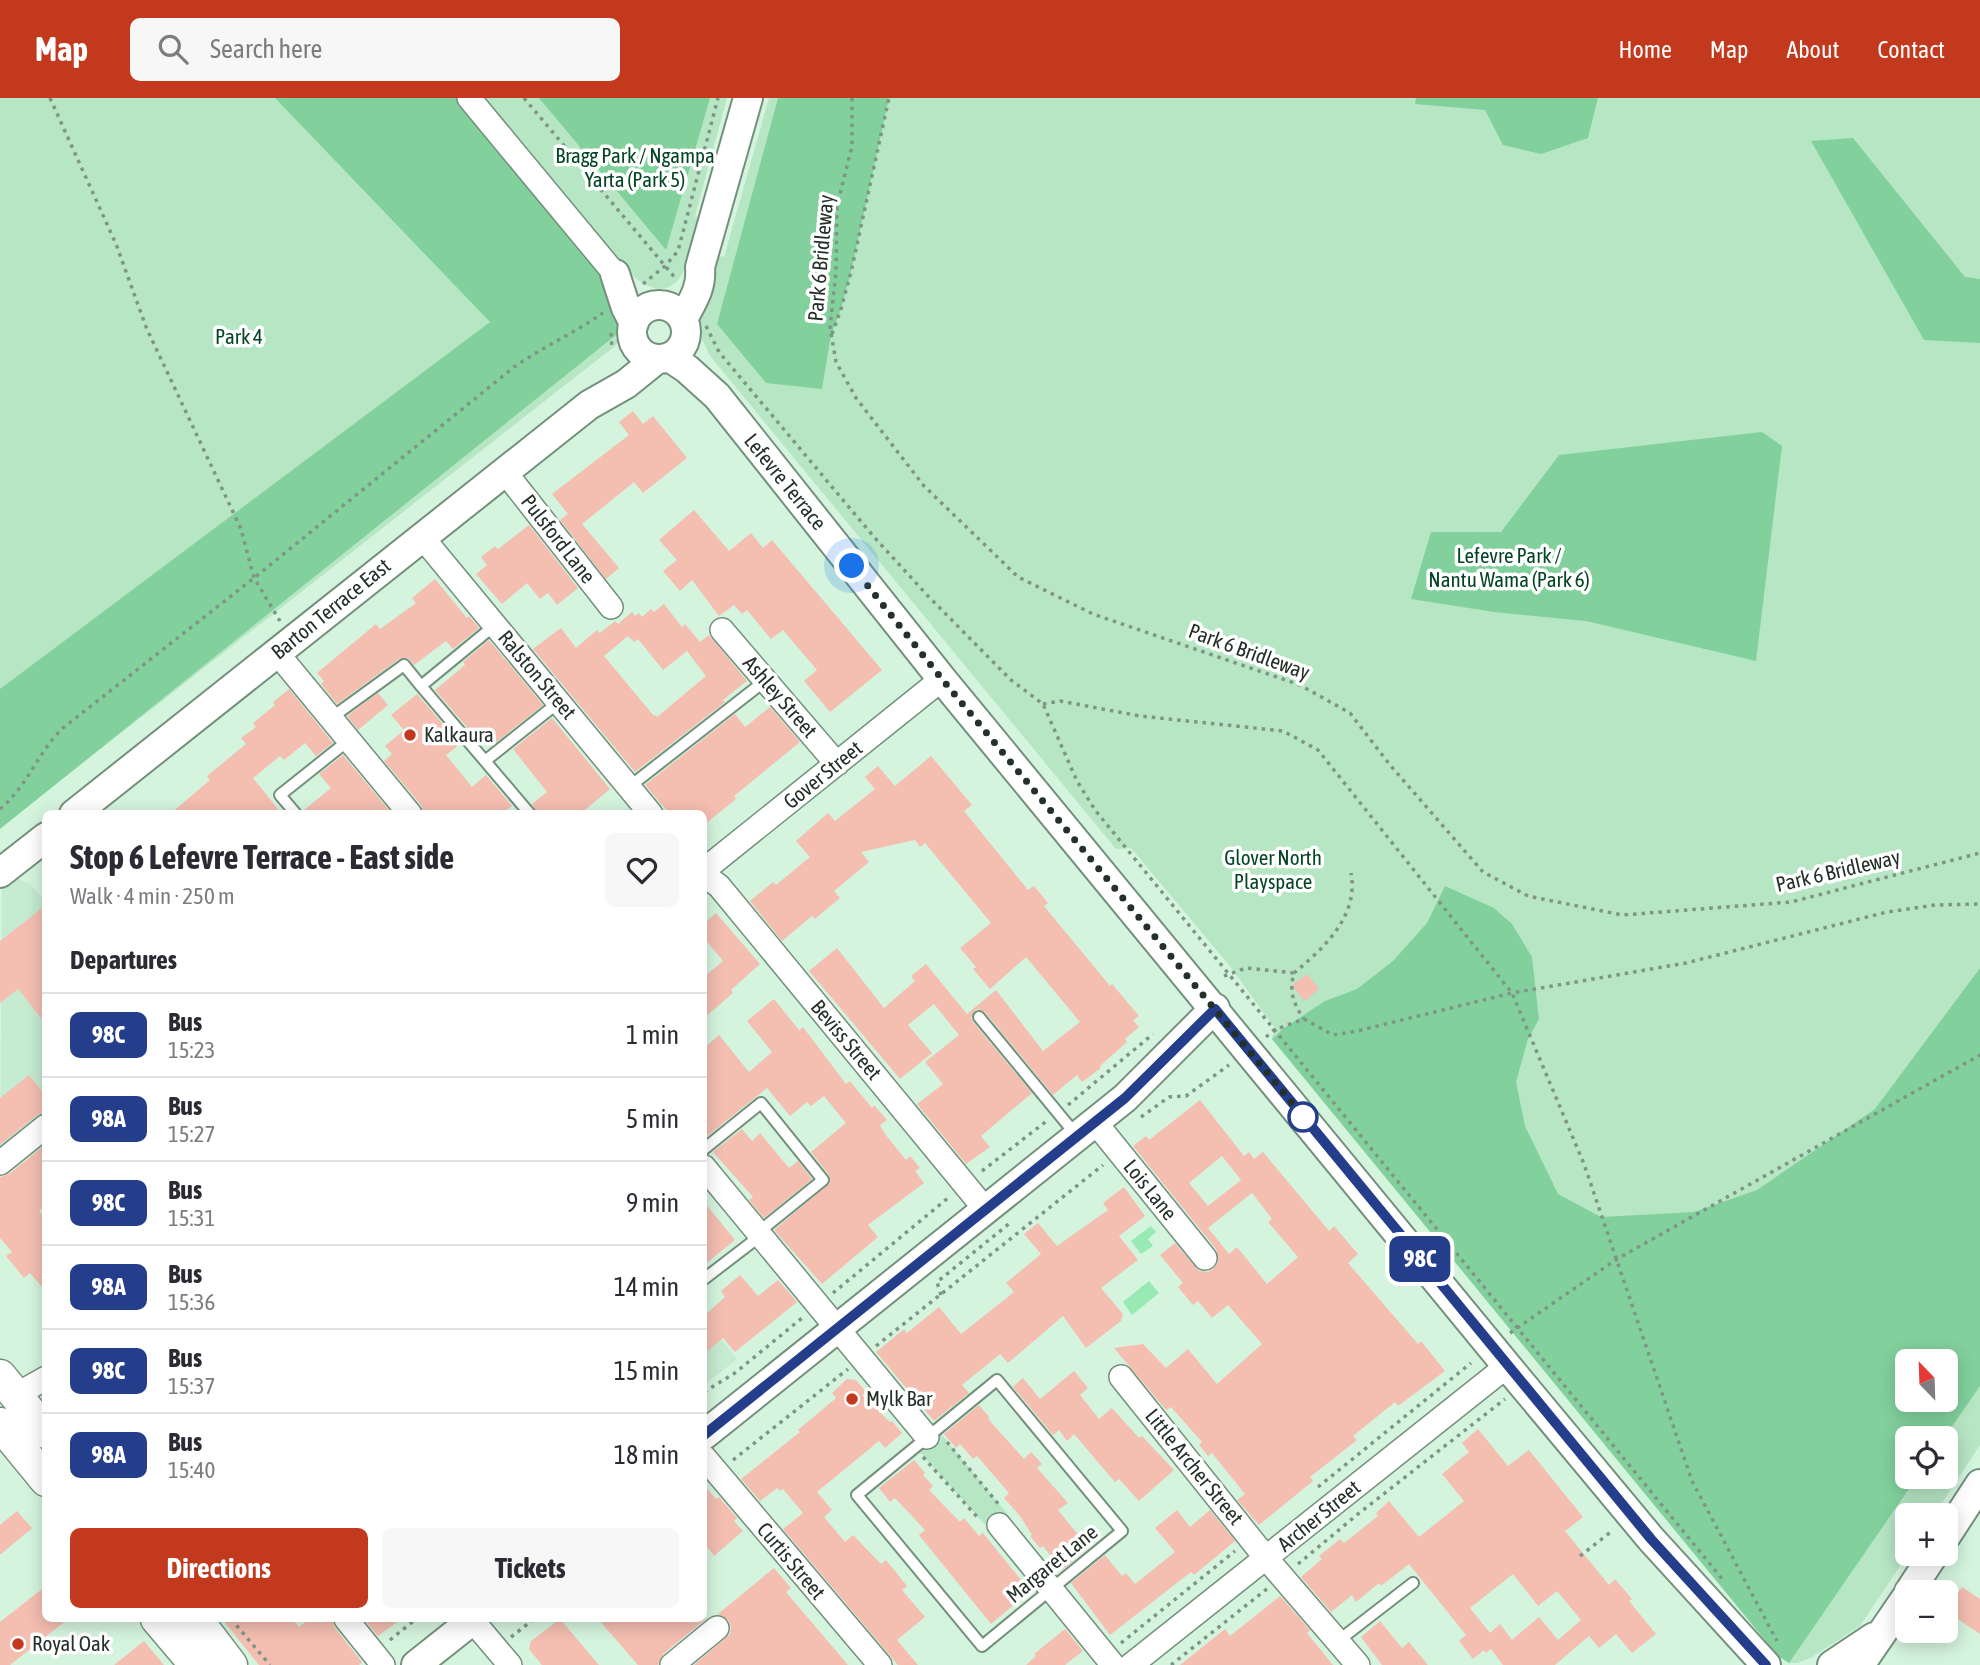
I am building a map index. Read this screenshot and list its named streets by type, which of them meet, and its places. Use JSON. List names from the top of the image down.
{
  "streets": {
    "street": [
      "Lefevre Terrace",
      "Pulsford Lane",
      "Barton Terrace East",
      "Ralston Street",
      "Ashley Street",
      "Gover Street",
      "Beviss Street",
      "Lois Lane",
      "Little Archer Street",
      "Archer Street",
      "Curtis Street"
    ],
    "lane": ["Margaret Lane"],
    "path": ["Park 6 Bridleway"]
  },
  "crossings": [
    ["Lefevre Terrace", "Barton Terrace East"],
    ["Lefevre Terrace", "Gover Street"],
    ["Lefevre Terrace", "Archer Street"],
    ["Pulsford Lane", "Barton Terrace East"],
    ["Barton Terrace East", "Ralston Street"],
    ["Ashley Street", "Gover Street"],
    ["Little Archer Street", "Archer Street"]
  ],
  "parks": [
    "Bragg Park / Ngampa Yarta (Park 5)",
    "Park 4",
    "Lefevre Park / Nantu Wama (Park 6)",
    "Glover North Playspace"
  ],
  "places": ["Kalkaura", "Mylk Bar", "Royal Oak"],
  "lines": ["bus line 98C"],
  "north": "top left",
  "page": {
    "header": "Map",
    "search": "Search here",
    "nav": [
      "Home",
      "Map",
      "About",
      "Contact"
    ],
    "on_map": "98C",
    "heading": [
      ["Stop 6 Lefevre Terrace - East side", "Walk · 4 min · 250 m"],
      "Departures"
    ],
    "list": [
      {
        "mark": "98C",
        "name": "Bus",
        "note": "15:23",
        "value": "1 min"
      },
      {
        "mark": "98A",
        "name": "Bus",
        "note": "15:27",
        "value": "5 min"
      },
      {
        "mark": "98C",
        "name": "Bus",
        "note": "15:31",
        "value": "9 min"
      },
      {
        "mark": "98A",
        "name": "Bus",
        "note": "15:36",
        "value": "14 min"
      },
      {
        "mark": "98C",
        "name": "Bus",
        "note": "15:37",
        "value": "15 min"
      },
      {
        "mark": "98A",
        "name": "Bus",
        "note": "15:40",
        "value": "18 min"
      }
    ],
    "map_buttons": ["+", "−"],
    "buttons": ["Directions", "Tickets"]
  }
}
